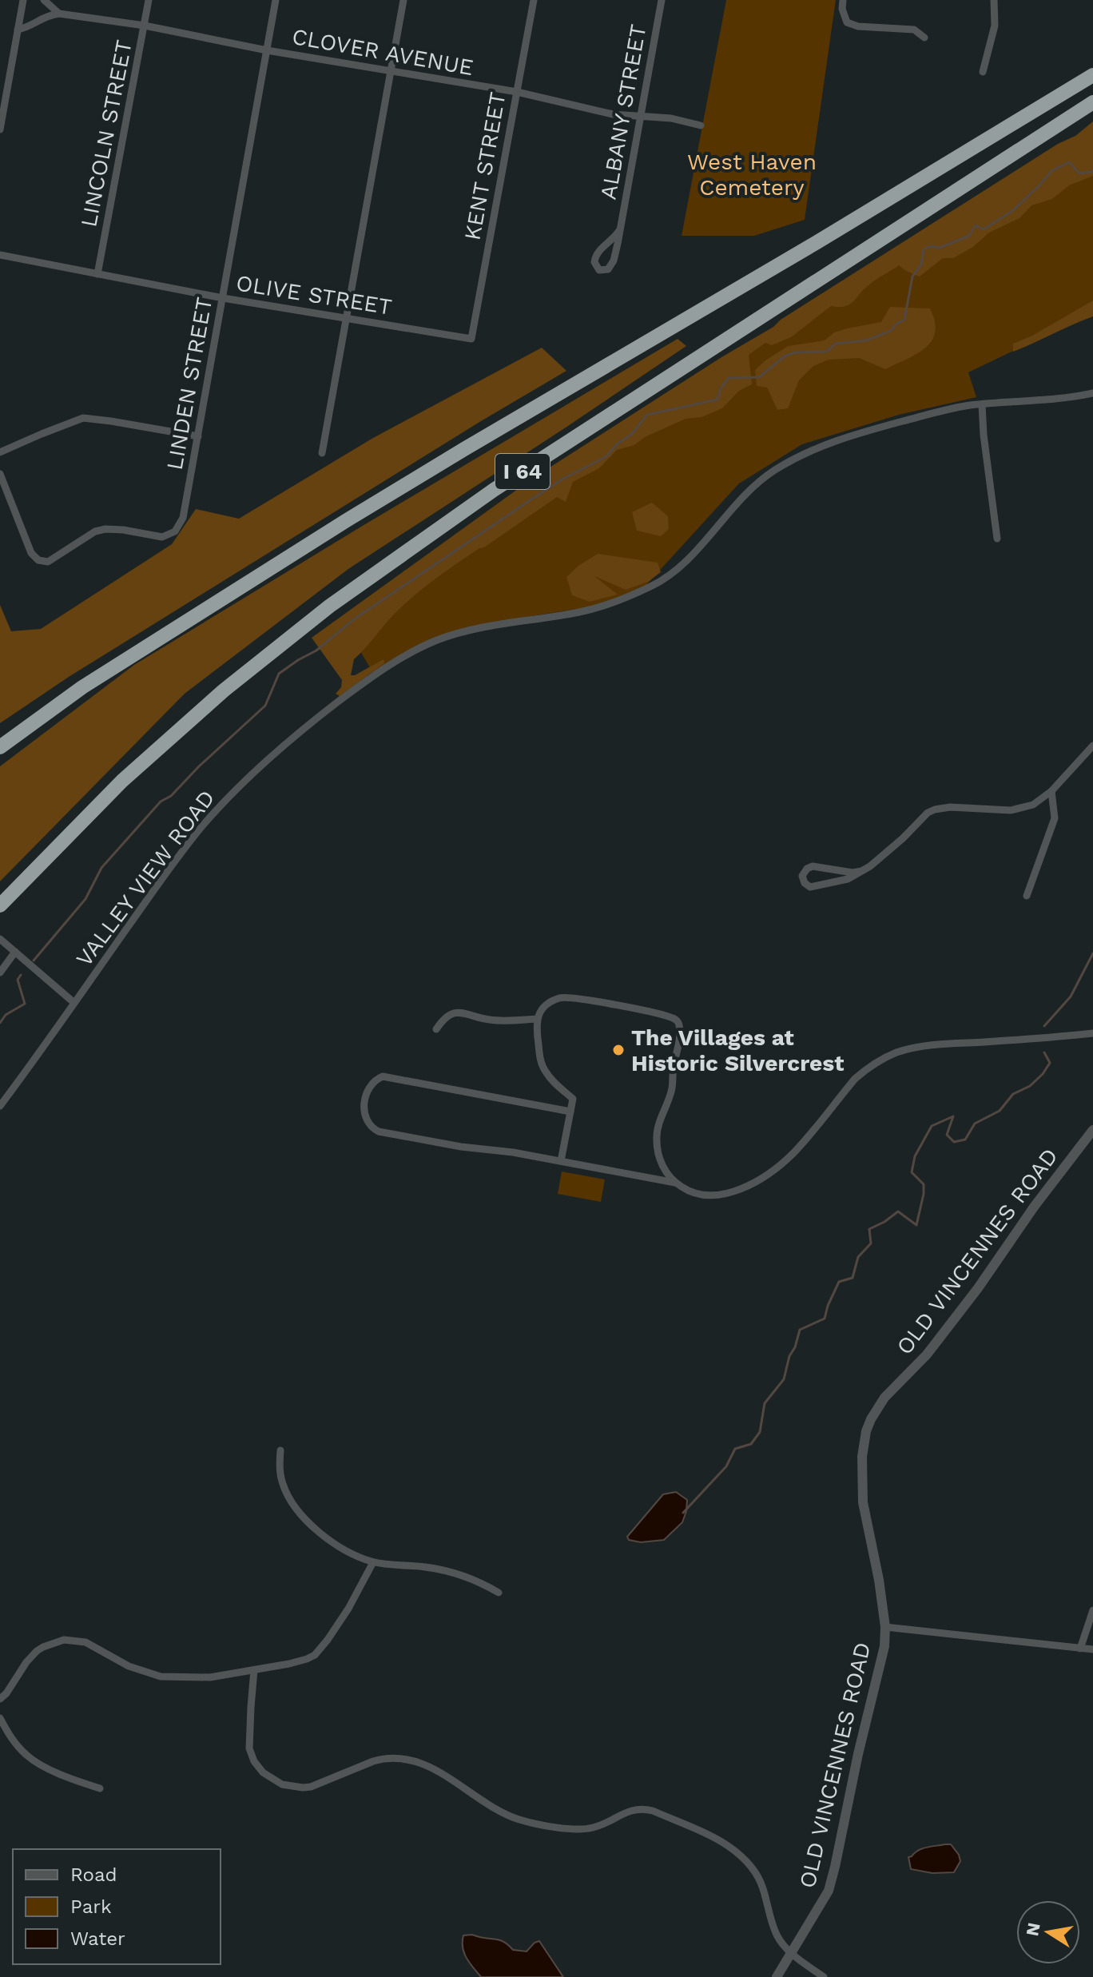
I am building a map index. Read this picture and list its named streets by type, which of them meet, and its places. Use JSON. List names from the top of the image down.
{
  "streets": {
    "highway": ["I 64"],
    "street": [
      "CLOVER AVENUE",
      "ALBANY STREET",
      "LINCOLN STREET",
      "KENT STREET",
      "OLIVE STREET",
      "LINDEN STREET",
      "VALLEY VIEW ROAD",
      "OLD VINCENNES ROAD"
    ]
  },
  "crossings": [
    ["CLOVER AVENUE", "ALBANY STREET"],
    ["CLOVER AVENUE", "LINCOLN STREET"],
    ["CLOVER AVENUE", "KENT STREET"],
    ["CLOVER AVENUE", "LINDEN STREET"],
    ["LINCOLN STREET", "OLIVE STREET"],
    ["KENT STREET", "OLIVE STREET"],
    ["OLIVE STREET", "LINDEN STREET"]
  ],
  "parks": ["West Haven Cemetery"],
  "places": ["The Villages at Historic Silvercrest"],
  "legend": ["Road", "Park", "Water"],
  "north": "left"
}
